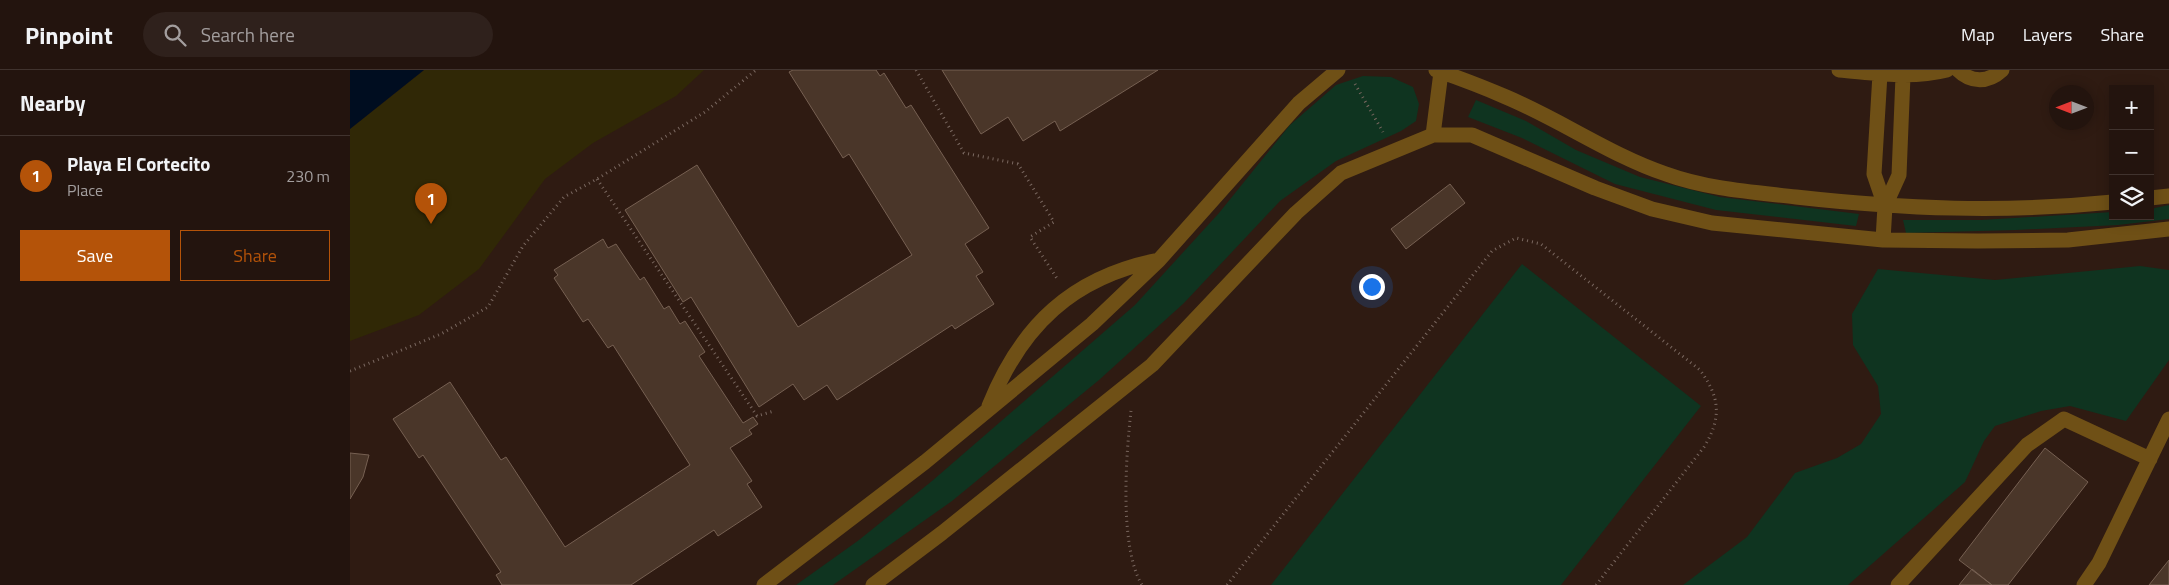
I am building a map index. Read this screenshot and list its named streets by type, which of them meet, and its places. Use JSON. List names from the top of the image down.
{
  "north": "left",
  "page": {
    "header": "Pinpoint",
    "search": "Search here",
    "nav": ["Map", "Layers", "Share"],
    "heading": "Nearby",
    "map_buttons": ["+", "−"],
    "list": [
      {
        "mark": "1",
        "name": "Playa El Cortecito",
        "note": "Place",
        "value": "230 m"
      }
    ],
    "pins": "1",
    "buttons": ["Save", "Share"]
  }
}
